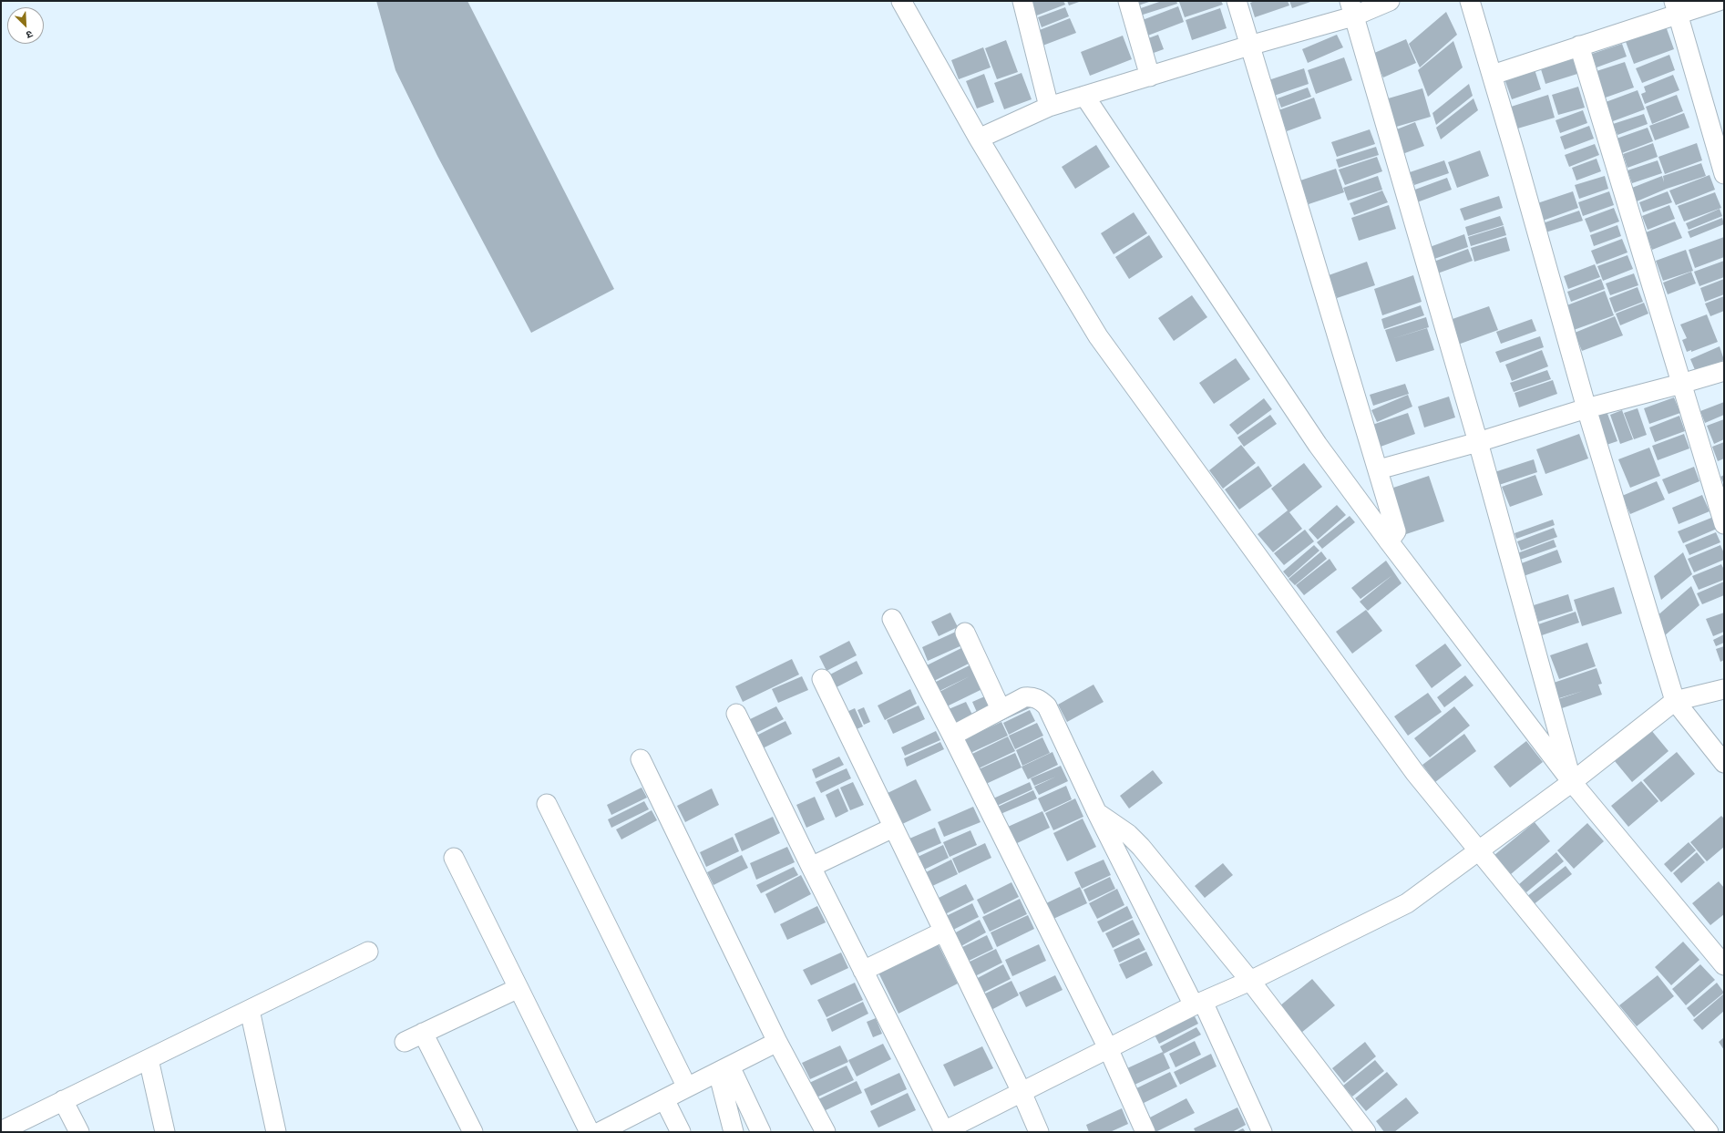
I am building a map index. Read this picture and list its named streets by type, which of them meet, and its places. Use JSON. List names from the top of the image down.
{
  "north": "bottom right"
}
